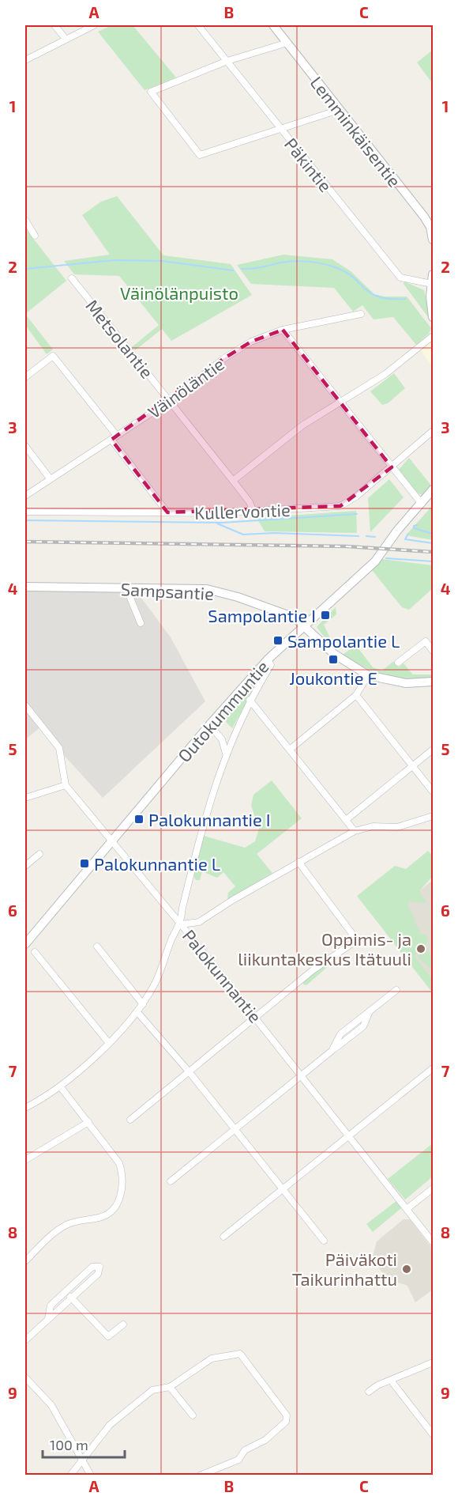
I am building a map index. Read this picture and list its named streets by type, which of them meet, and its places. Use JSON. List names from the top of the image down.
{
  "streets": {
    "street": [
      "Lemminkäisentie",
      "Päkintie",
      "Metsolantie",
      "Väinöläntie",
      "Kullervontie",
      "Sampsantie",
      "Outokummuntie",
      "Palokunnantie"
    ]
  },
  "crossings": [
    ["Metsolantie", "Väinöläntie"],
    ["Metsolantie", "Kullervontie"],
    ["Sampsantie", "Outokummuntie"],
    ["Outokummuntie", "Palokunnantie"]
  ],
  "parks": ["Väinölänpuisto"],
  "places": {
    "transit": [
      "Sampolantie I",
      "Sampolantie L",
      "Joukontie E",
      "Palokunnantie I",
      "Palokunnantie L"
    ],
    "other": ["Oppimis- ja liikuntakeskus Itätuuli", "Päiväkoti Taikurinhattu"]
  },
  "scale_bar": "100 m",
  "grid": {
    "columns": ["A", "B", "C"],
    "rows": [
      "1",
      "2",
      "3",
      "4",
      "5",
      "6",
      "7",
      "8",
      "9"
    ]
  }
}
